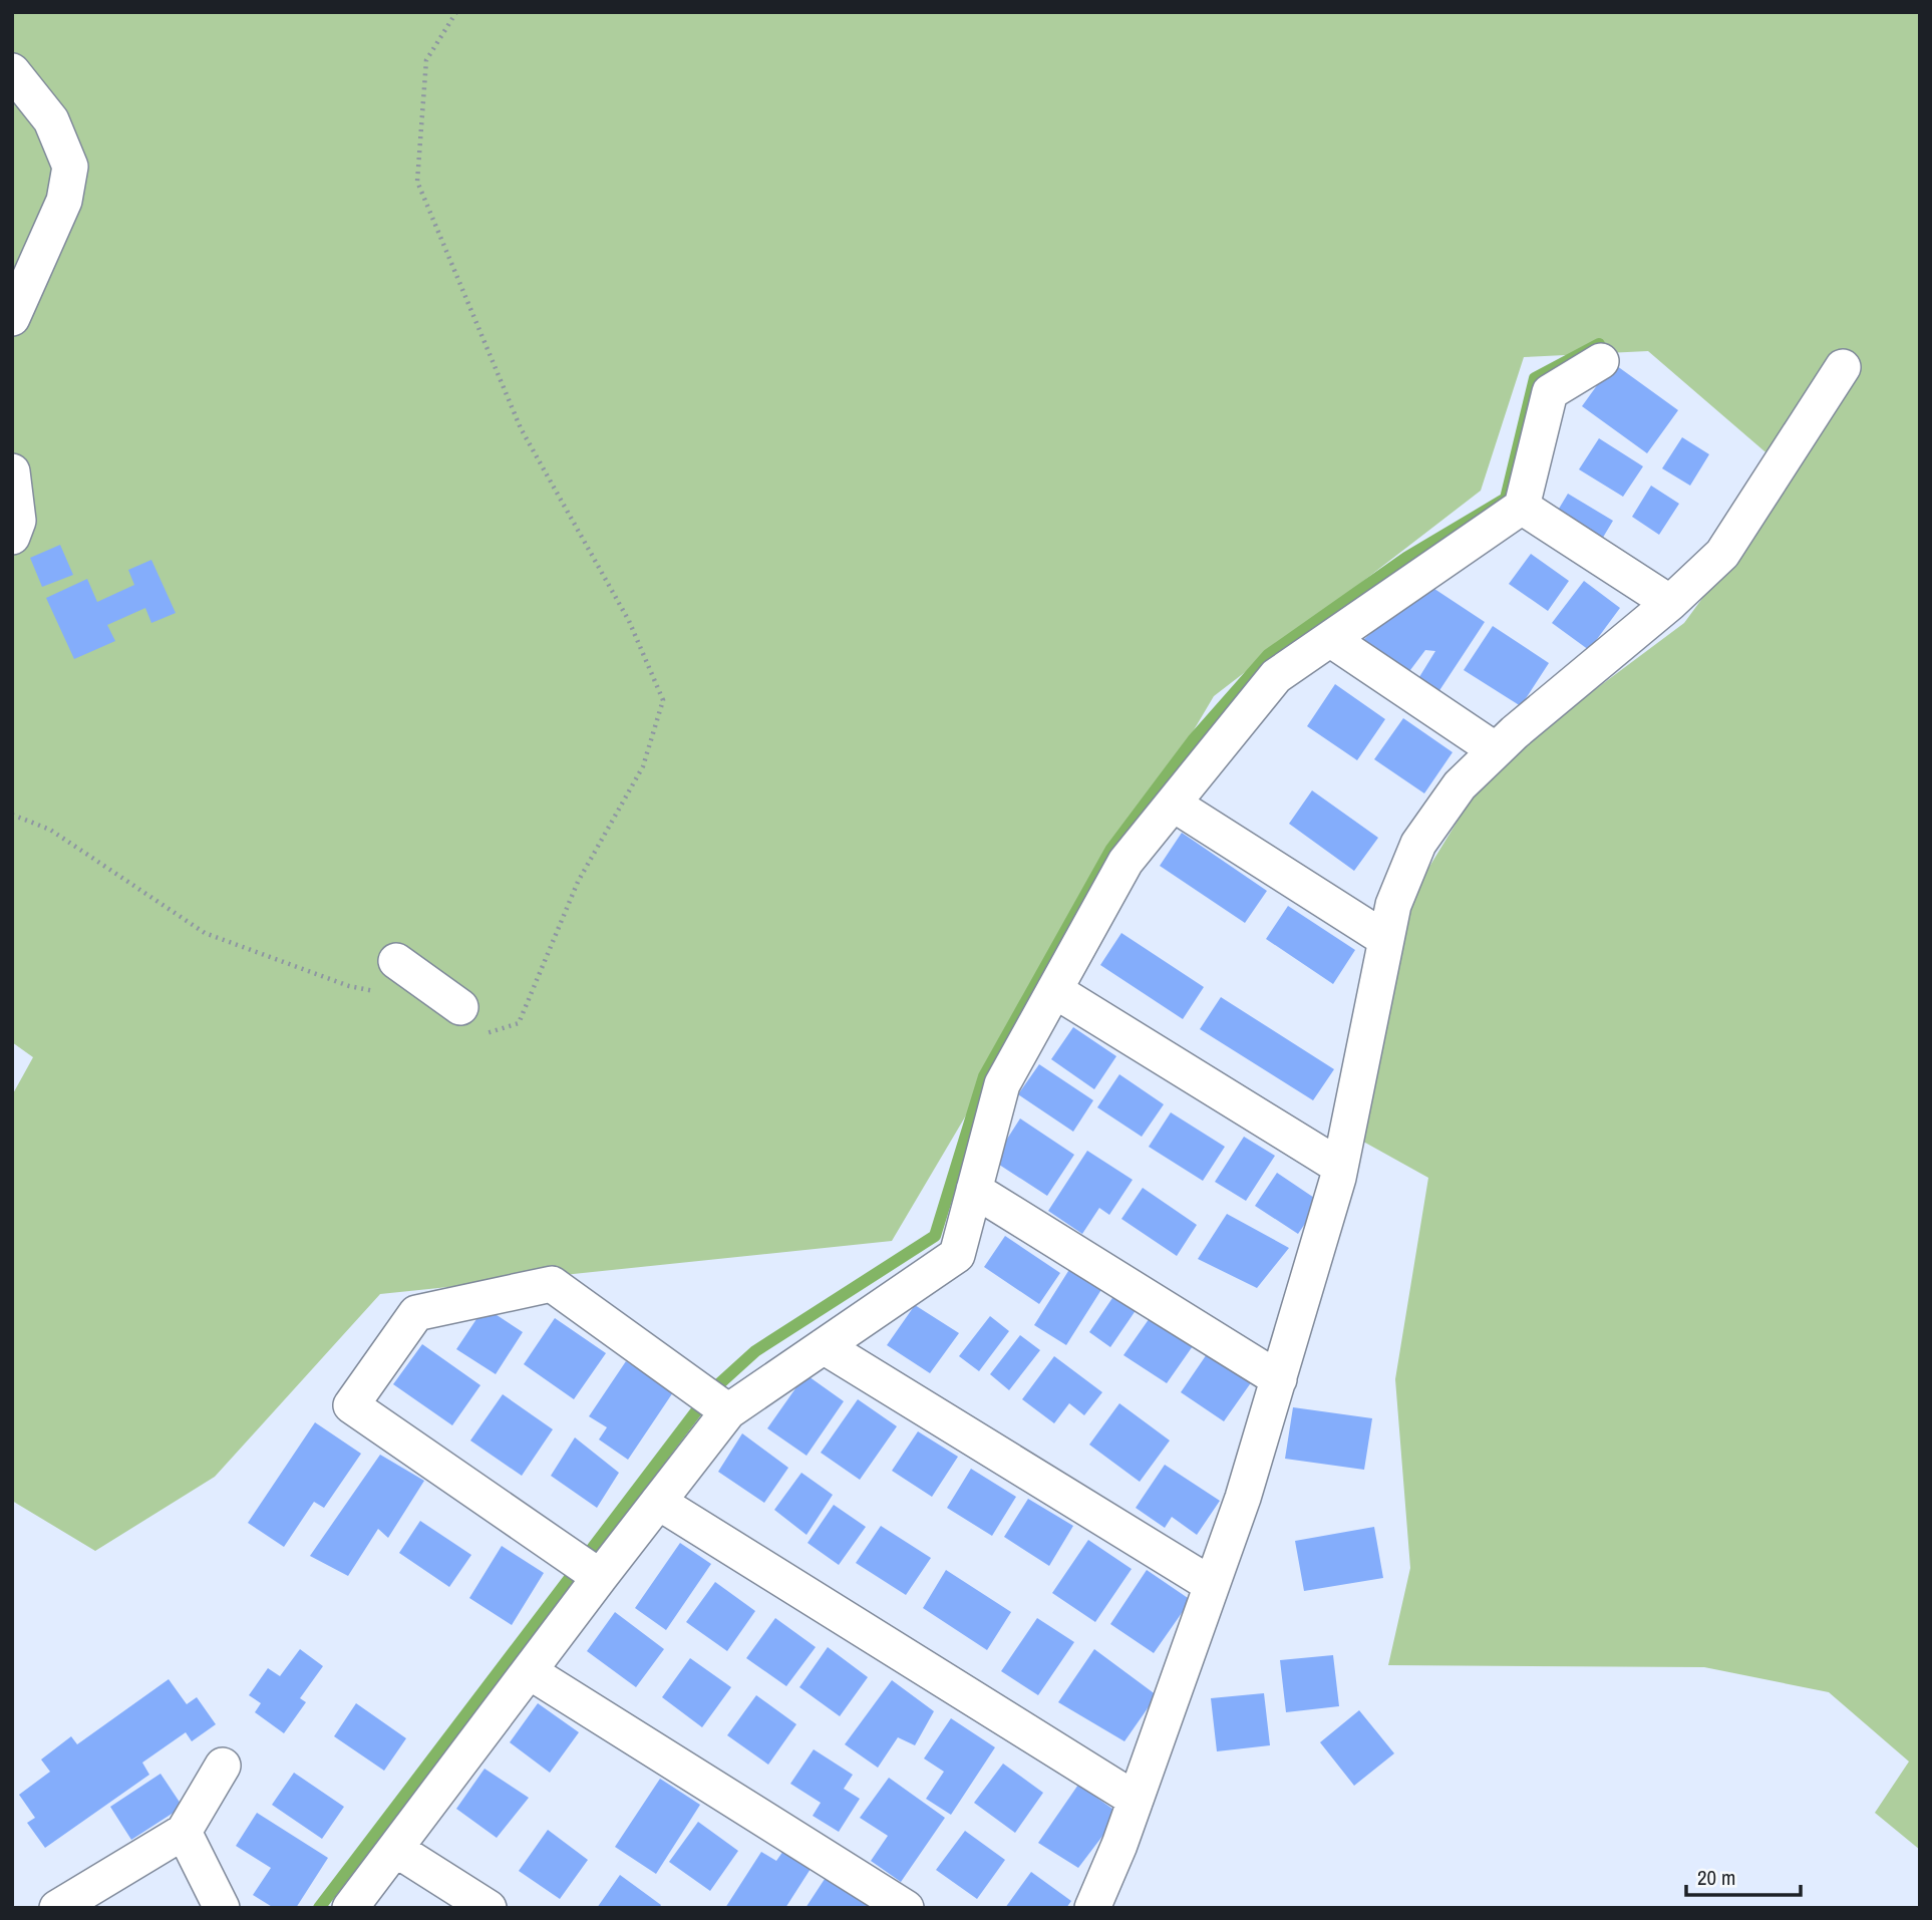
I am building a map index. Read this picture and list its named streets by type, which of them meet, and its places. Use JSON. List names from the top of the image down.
{
  "scale_bar": "20 m"
}
